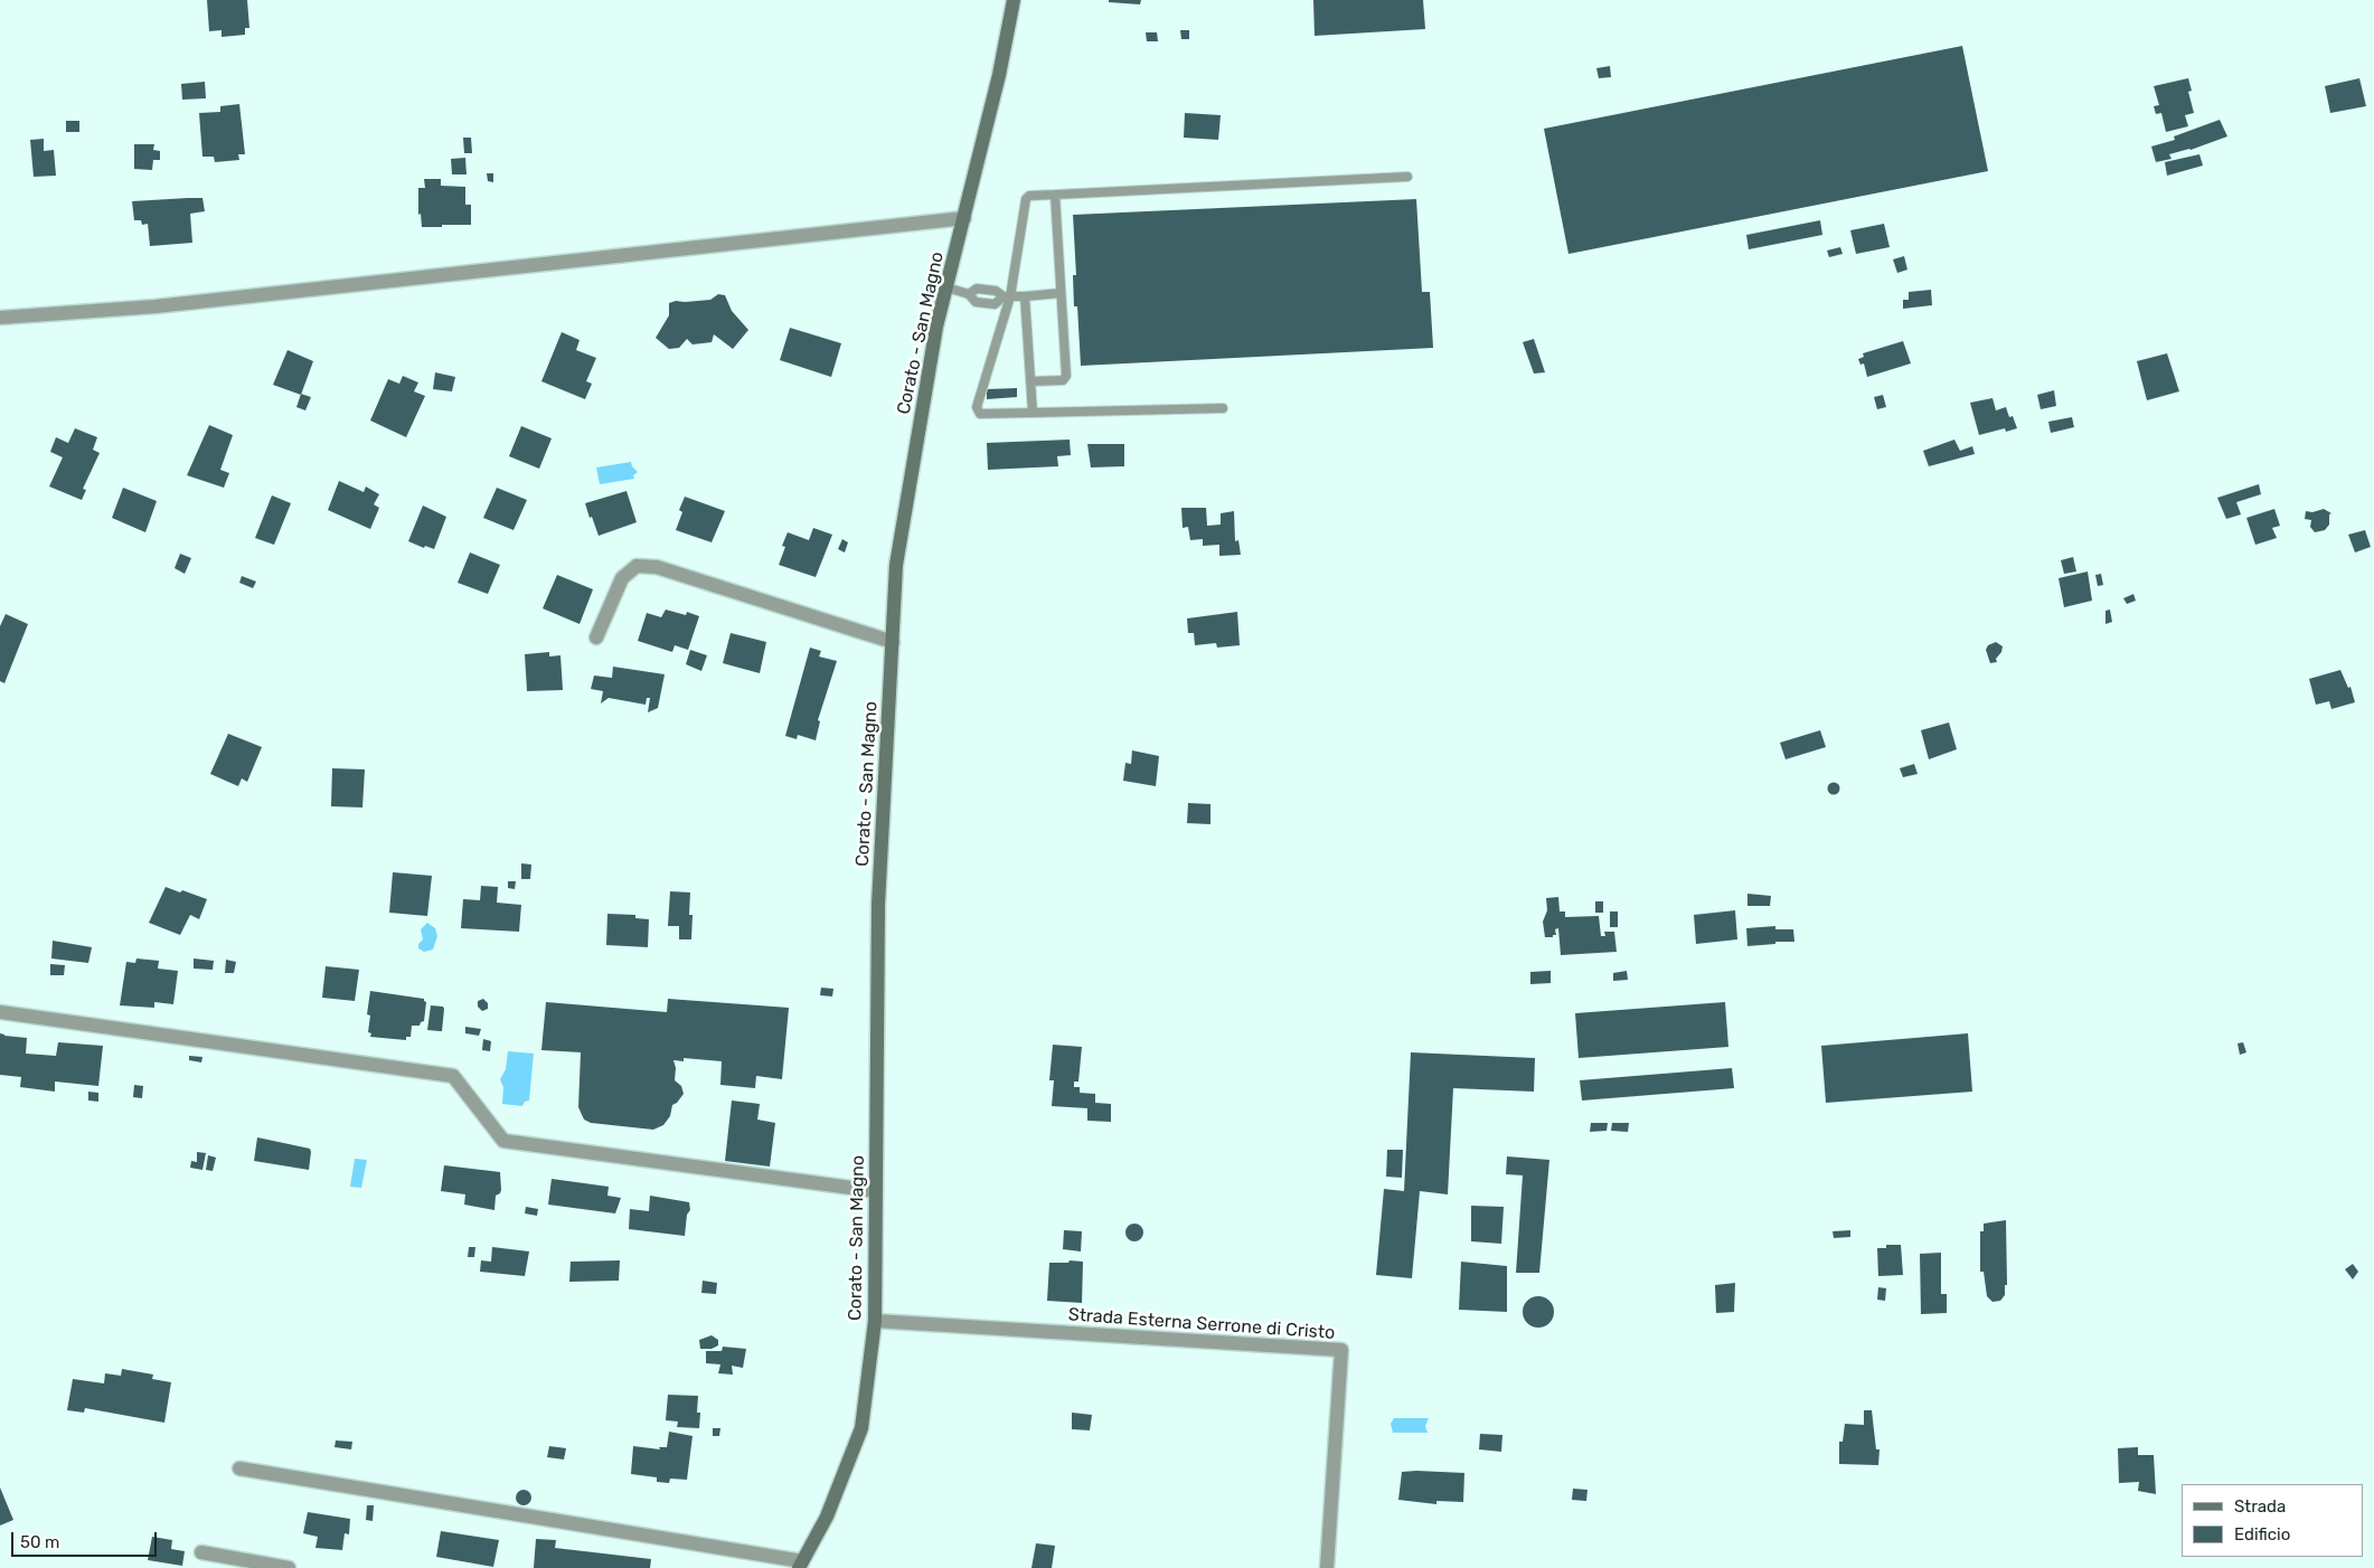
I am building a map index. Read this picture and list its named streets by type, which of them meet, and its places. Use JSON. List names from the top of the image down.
{
  "streets": {
    "main road": ["Corato - San Magno"],
    "street": ["Strada Esterna Serrone di Cristo"]
  },
  "crossings": [
    ["Corato - San Magno", "Strada Esterna Serrone di Cristo"]
  ],
  "legend": ["Strada", "Edificio"],
  "scale_bar": "50 m"
}
